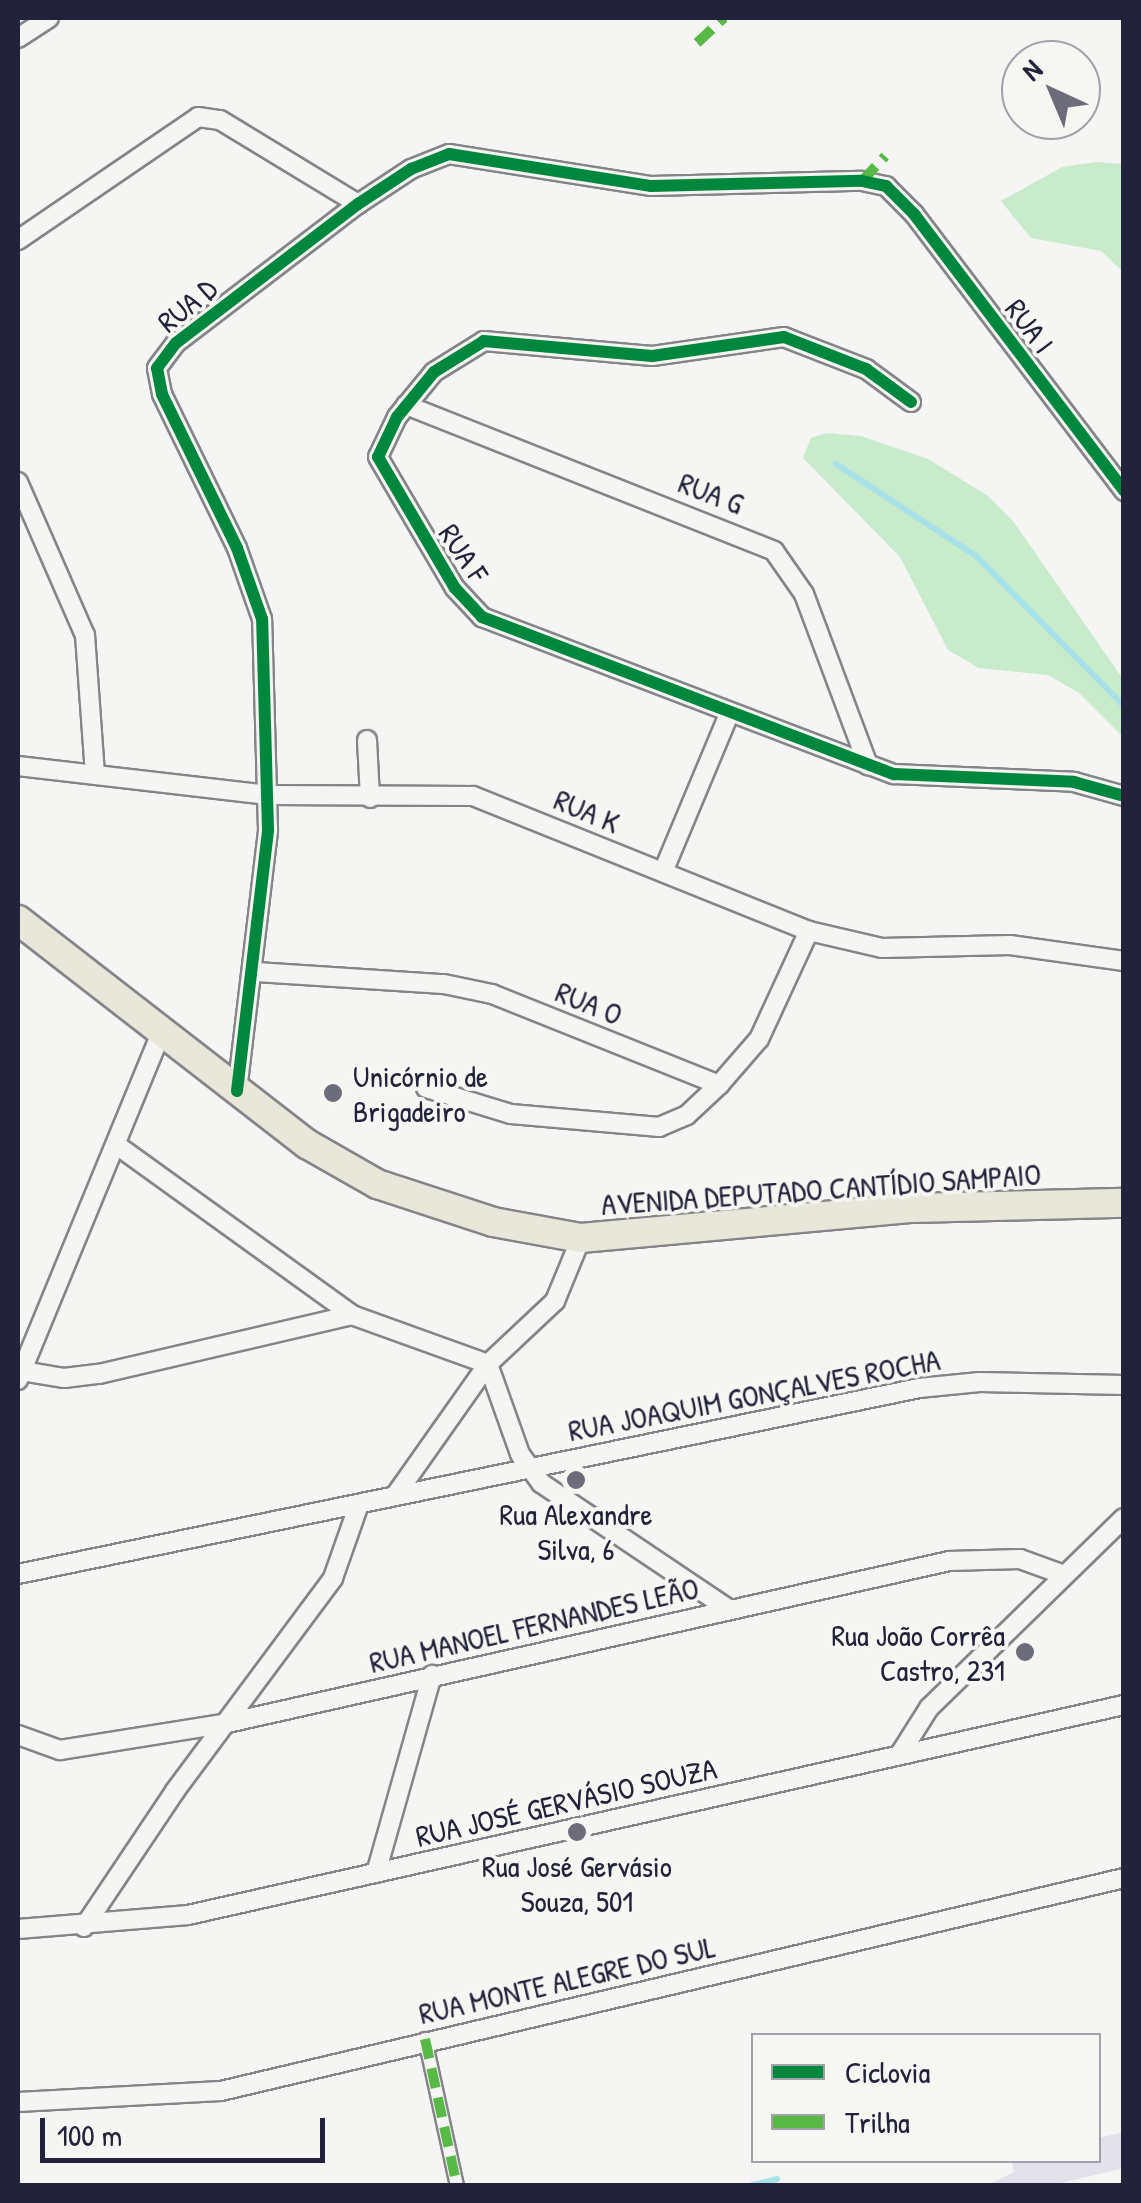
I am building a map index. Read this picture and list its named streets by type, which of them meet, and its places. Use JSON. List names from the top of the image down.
{
  "streets": {
    "main road": ["AVENIDA DEPUTADO CANTÍDIO SAMPAIO"],
    "street": [
      "RUA D",
      "RUA I",
      "RUA G",
      "RUA F",
      "RUA K",
      "RUA O",
      "RUA JOAQUIM GONÇALVES ROCHA",
      "RUA MANOEL FERNANDES LEÃO",
      "RUA JOSÉ GERVÁSIO SOUZA",
      "RUA MONTE ALEGRE DO SUL"
    ]
  },
  "crossings": [
    ["RUA D", "RUA I"],
    ["RUA D", "RUA K"],
    ["RUA D", "RUA O"],
    ["RUA D", "AVENIDA DEPUTADO CANTÍDIO SAMPAIO"],
    ["RUA G", "RUA F"]
  ],
  "places": [
    "Unicórnio de Brigadeiro",
    "Rua Alexandre Silva, 6",
    "Rua João Corrêa Castro, 231",
    "Rua José Gervásio Souza, 501"
  ],
  "legend": ["Ciclovia", "Trilha"],
  "scale_bar": "100 m",
  "north": "top left"
}
